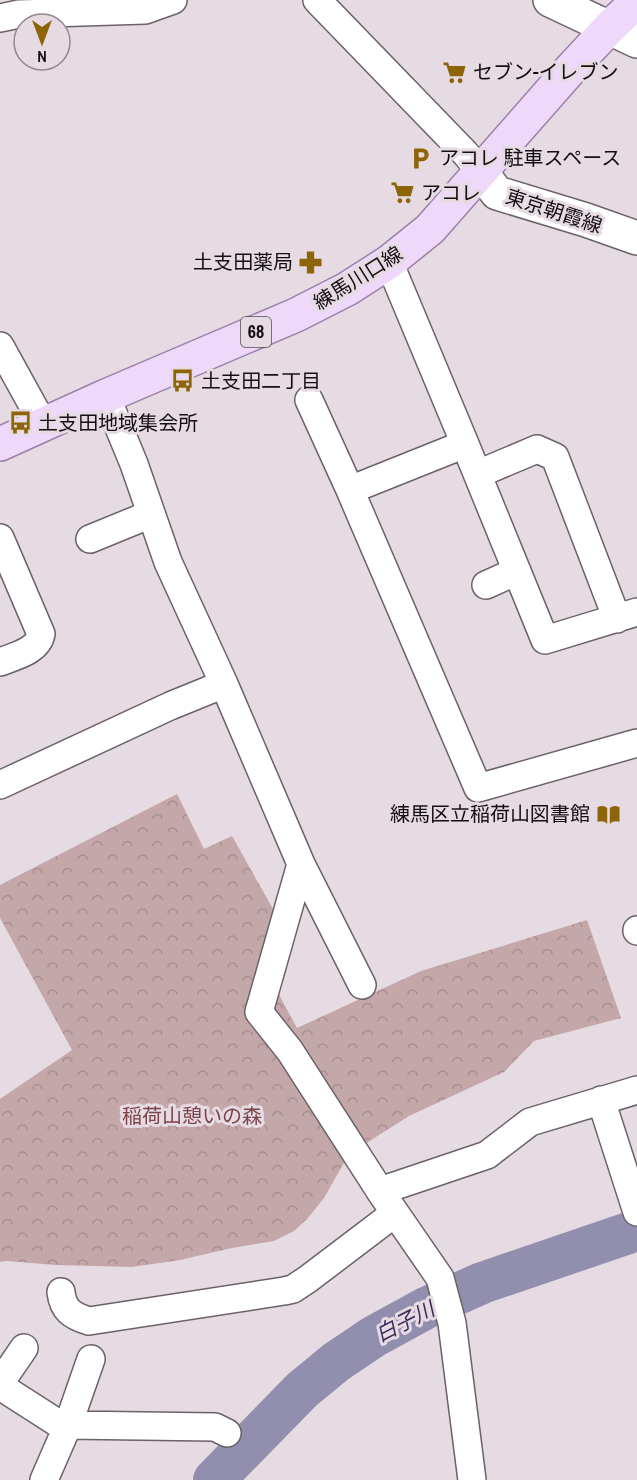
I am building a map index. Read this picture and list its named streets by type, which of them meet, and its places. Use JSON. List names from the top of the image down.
{
  "streets": {
    "main road": ["東京朝霞線", "練馬川口線", "68"]
  },
  "crossings": [
    ["東京朝霞線", "練馬川口線"]
  ],
  "water": ["白子川"],
  "parks": ["稲荷山憩いの森"],
  "places": {
    "supermarket": ["セブン-イレブン", "アコレ"],
    "parking": ["アコレ 駐車スペース"],
    "pharmacy": ["土支田薬局"],
    "bus stop": ["土支田二丁目", "土支田地域集会所"],
    "library": ["練馬区立稲荷山図書館"]
  },
  "north": "bottom"
}
